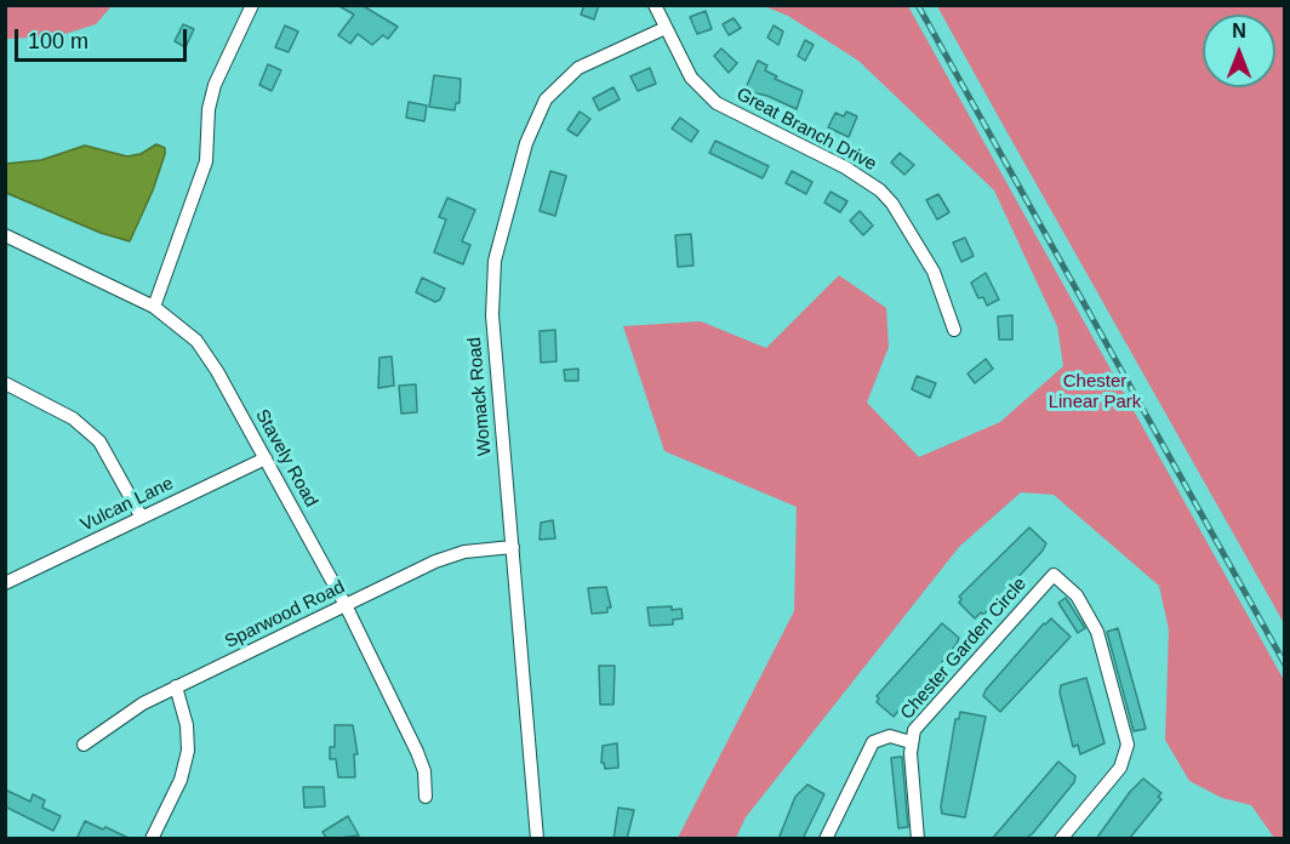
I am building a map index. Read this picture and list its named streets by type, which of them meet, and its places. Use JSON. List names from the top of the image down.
{
  "streets": {
    "street": [
      "Great Branch Drive",
      "Womack Road",
      "Stavely Road",
      "Vulcan Lane",
      "Sparwood Road",
      "Chester Garden Circle"
    ]
  },
  "crossings": [
    ["Great Branch Drive", "Womack Road"],
    ["Womack Road", "Sparwood Road"],
    ["Stavely Road", "Vulcan Lane"],
    ["Stavely Road", "Sparwood Road"]
  ],
  "parks": ["Chester Linear Park"],
  "scale_bar": "100 m",
  "north": "top"
}
